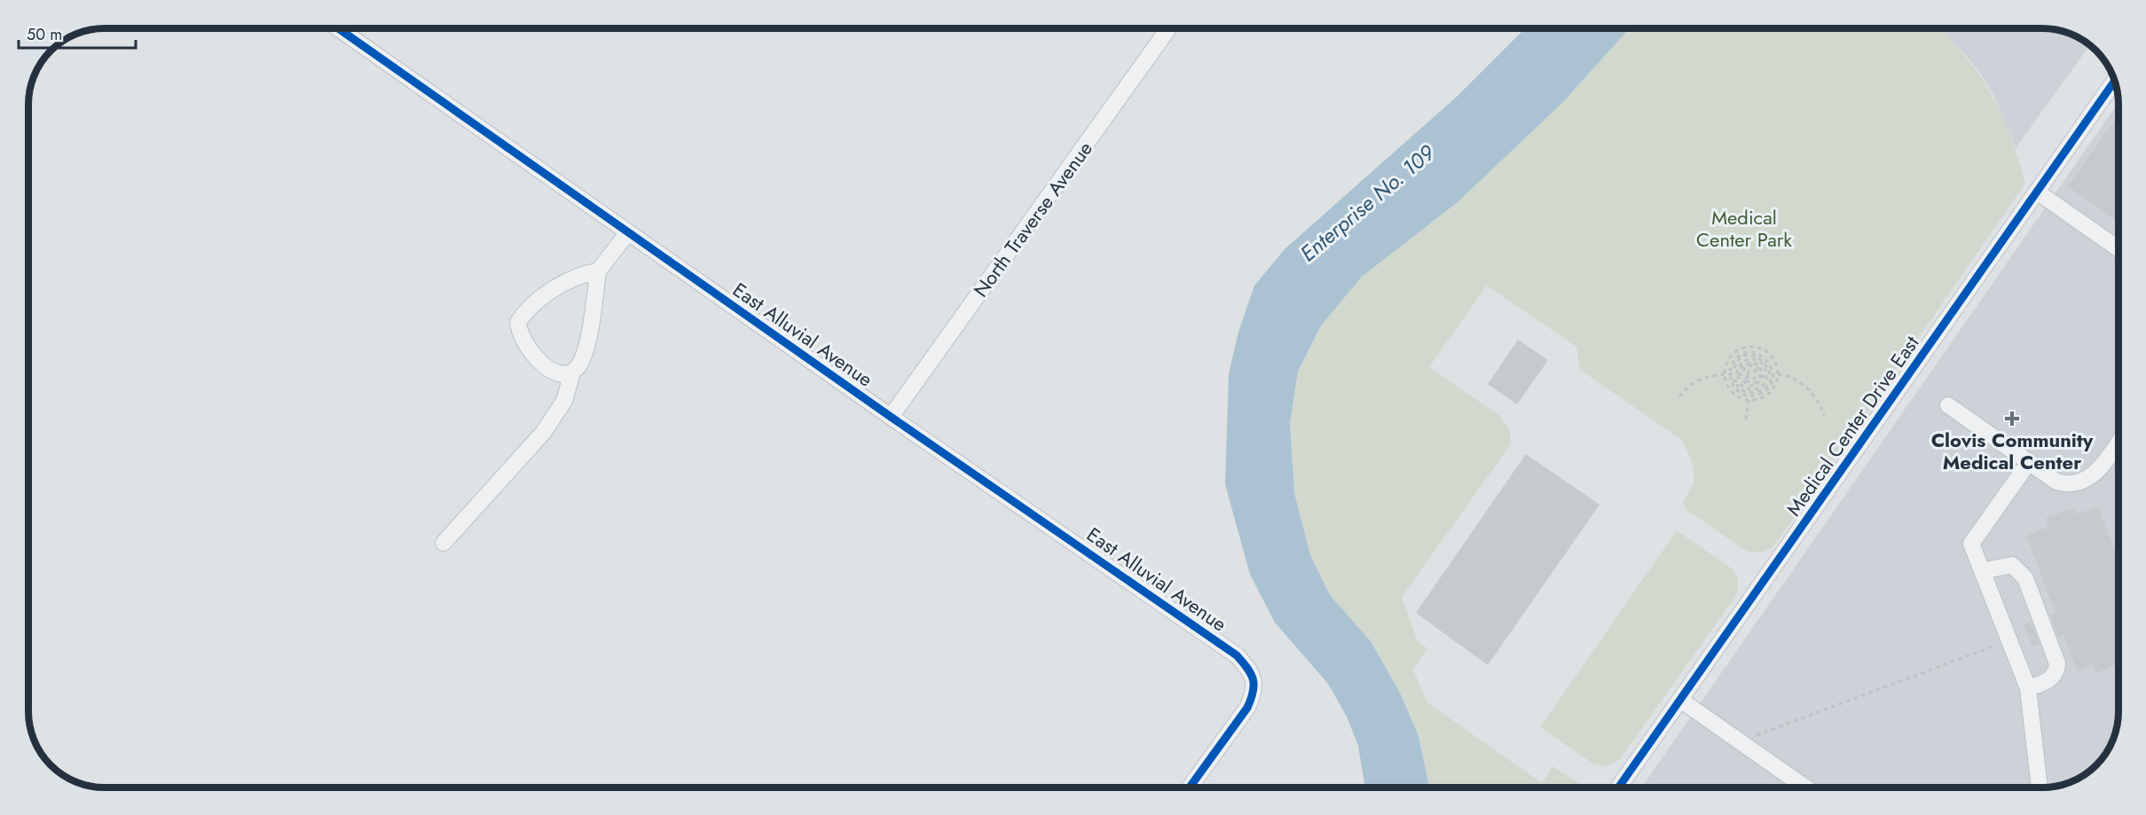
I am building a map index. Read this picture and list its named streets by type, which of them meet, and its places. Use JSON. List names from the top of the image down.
{
  "streets": {
    "street": ["North Traverse Avenue", "East Alluvial Avenue", "Medical Center Drive East"]
  },
  "crossings": [
    ["North Traverse Avenue", "East Alluvial Avenue"]
  ],
  "water": ["Enterprise No. 109"],
  "parks": ["Medical Center Park"],
  "places": {
    "health": ["Clovis Community Medical Center"]
  },
  "scale_bar": "50 m"
}
